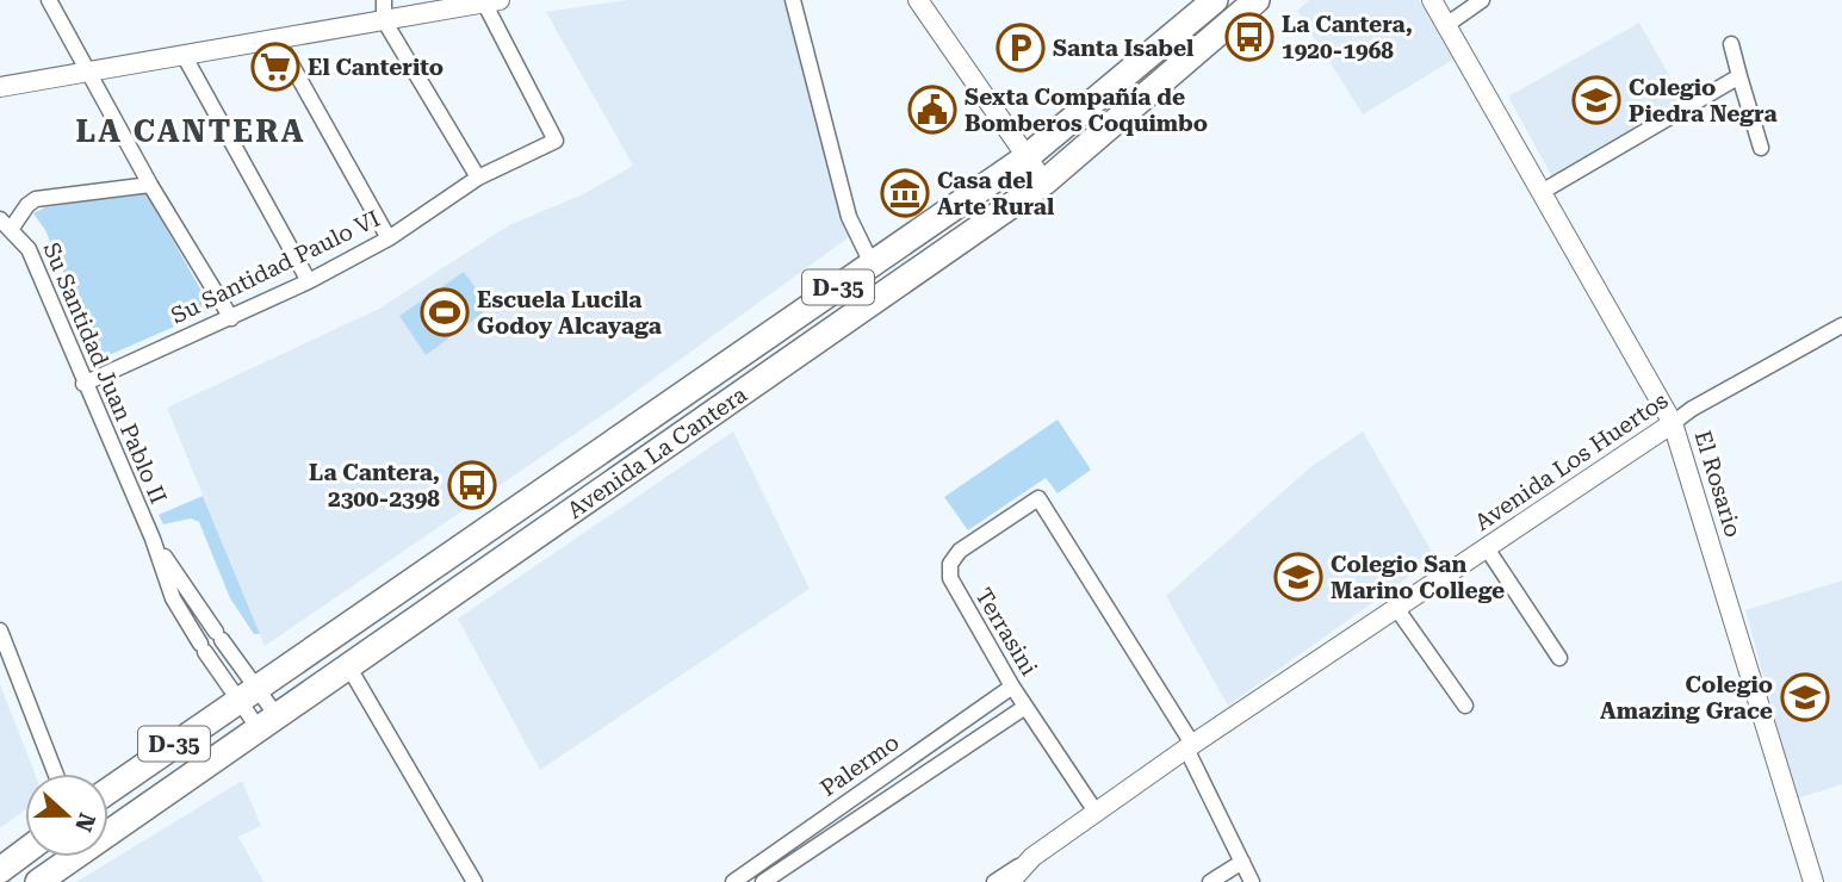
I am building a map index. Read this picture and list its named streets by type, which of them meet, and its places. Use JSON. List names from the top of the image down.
{
  "streets": {
    "highway": ["D-35", "Avenida La Cantera"],
    "street": [
      "Su Santidad Paulo VI",
      "Su Santidad Juan Pablo II",
      "Avenida Los Huertos",
      "El Rosario",
      "Terrasini",
      "Palermo"
    ]
  },
  "crossings": [
    ["Su Santidad Paulo VI", "Su Santidad Juan Pablo II"],
    ["Su Santidad Juan Pablo II", "Avenida La Cantera"],
    ["Avenida Los Huertos", "El Rosario"],
    ["Avenida Los Huertos", "Terrasini"],
    ["Terrasini", "Palermo"]
  ],
  "districts": ["LA CANTERA"],
  "places": {
    "bus stop": ["La Cantera, 1920-1968", "La Cantera, 2300-2398"],
    "parking": ["Santa Isabel"],
    "supermarket": ["El Canterito"],
    "school or university": ["Colegio Piedra Negra", "Colegio San Marino College", "Colegio Amazing Grace"],
    "public building": ["Sexta Compañía de Bomberos Coquimbo"],
    "museum": ["Casa del Arte Rural"],
    "sports": ["Escuela Lucila Godoy Alcayaga"]
  },
  "north": "right"
}
